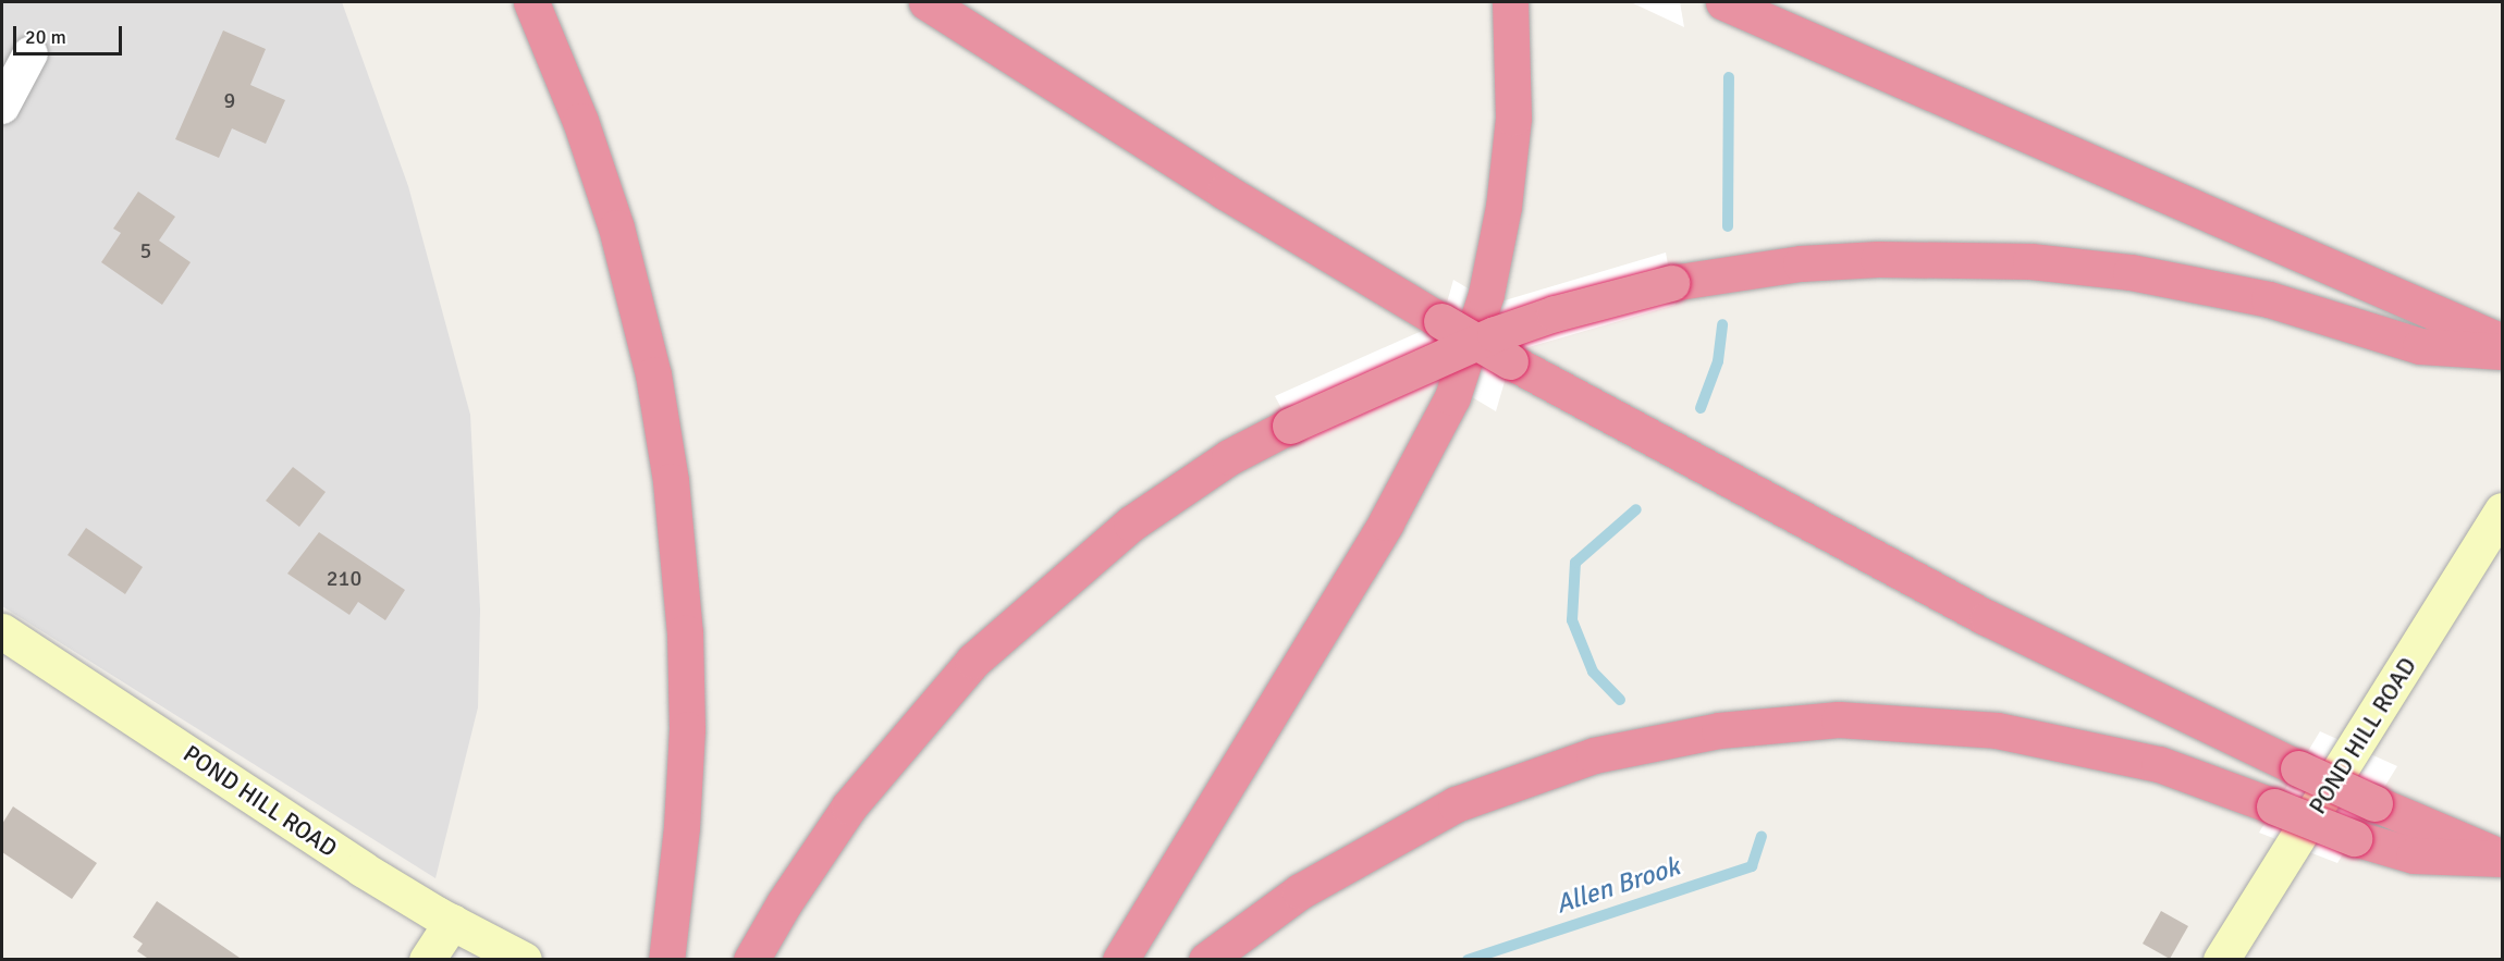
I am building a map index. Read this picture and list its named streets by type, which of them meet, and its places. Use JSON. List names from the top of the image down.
{
  "streets": {
    "main road": ["POND HILL ROAD"]
  },
  "water": ["Allen Brook"],
  "house_numbers": ["9", "5", "210"],
  "scale_bar": "20 m"
}
